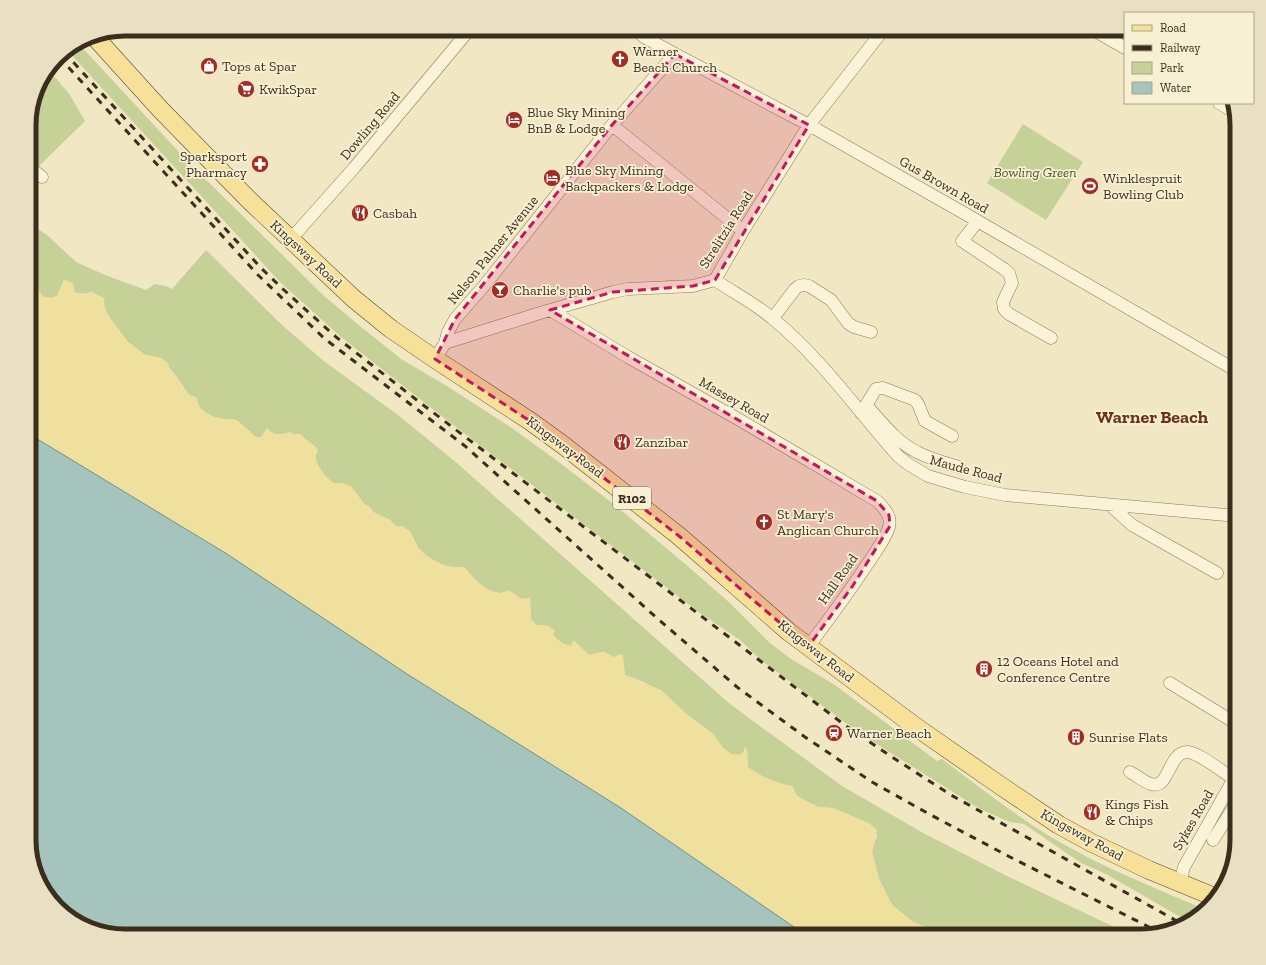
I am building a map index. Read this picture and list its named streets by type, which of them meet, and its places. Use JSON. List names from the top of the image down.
{
  "streets": {
    "main road": ["Kingsway Road", "R102"],
    "street": [
      "Dowling Road",
      "Gus Brown Road",
      "Strelitzia Road",
      "Nelson Palmer Avenue",
      "Massey Road",
      "Maude Road",
      "Hall Road",
      "Sykes Road"
    ]
  },
  "crossings": [
    ["Dowling Road", "Kingsway Road"],
    ["Gus Brown Road", "Strelitzia Road"],
    ["Gus Brown Road", "Nelson Palmer Avenue"],
    ["Strelitzia Road", "Nelson Palmer Avenue"],
    ["Strelitzia Road", "Massey Road"],
    ["Strelitzia Road", "Maude Road"],
    ["Nelson Palmer Avenue", "Kingsway Road"],
    ["Kingsway Road", "Hall Road"],
    ["Kingsway Road", "Sykes Road"],
    ["Massey Road", "Hall Road"]
  ],
  "districts": ["Warner Beach"],
  "parks": ["Bowling Green"],
  "places": {
    "church": ["Warner Beach Church", "St Mary's Anglican Church"],
    "shop": ["Tops at Spar"],
    "supermarket": ["KwikSpar"],
    "hotel": ["Blue Sky Mining BnB & Lodge", "Blue Sky Mining Backpackers & Lodge"],
    "pharmacy": ["Sparksport Pharmacy"],
    "sports": ["Winklespruit Bowling Club"],
    "restaurant": ["Casbah", "Zanzibar", "Kings Fish & Chips"],
    "bar": ["Charlie's pub"],
    "building": ["12 Oceans Hotel and Conference Centre", "Sunrise Flats"],
    "station": ["Warner Beach"]
  },
  "legend": [
    "Road",
    "Railway",
    "Park",
    "Water"
  ]
}
